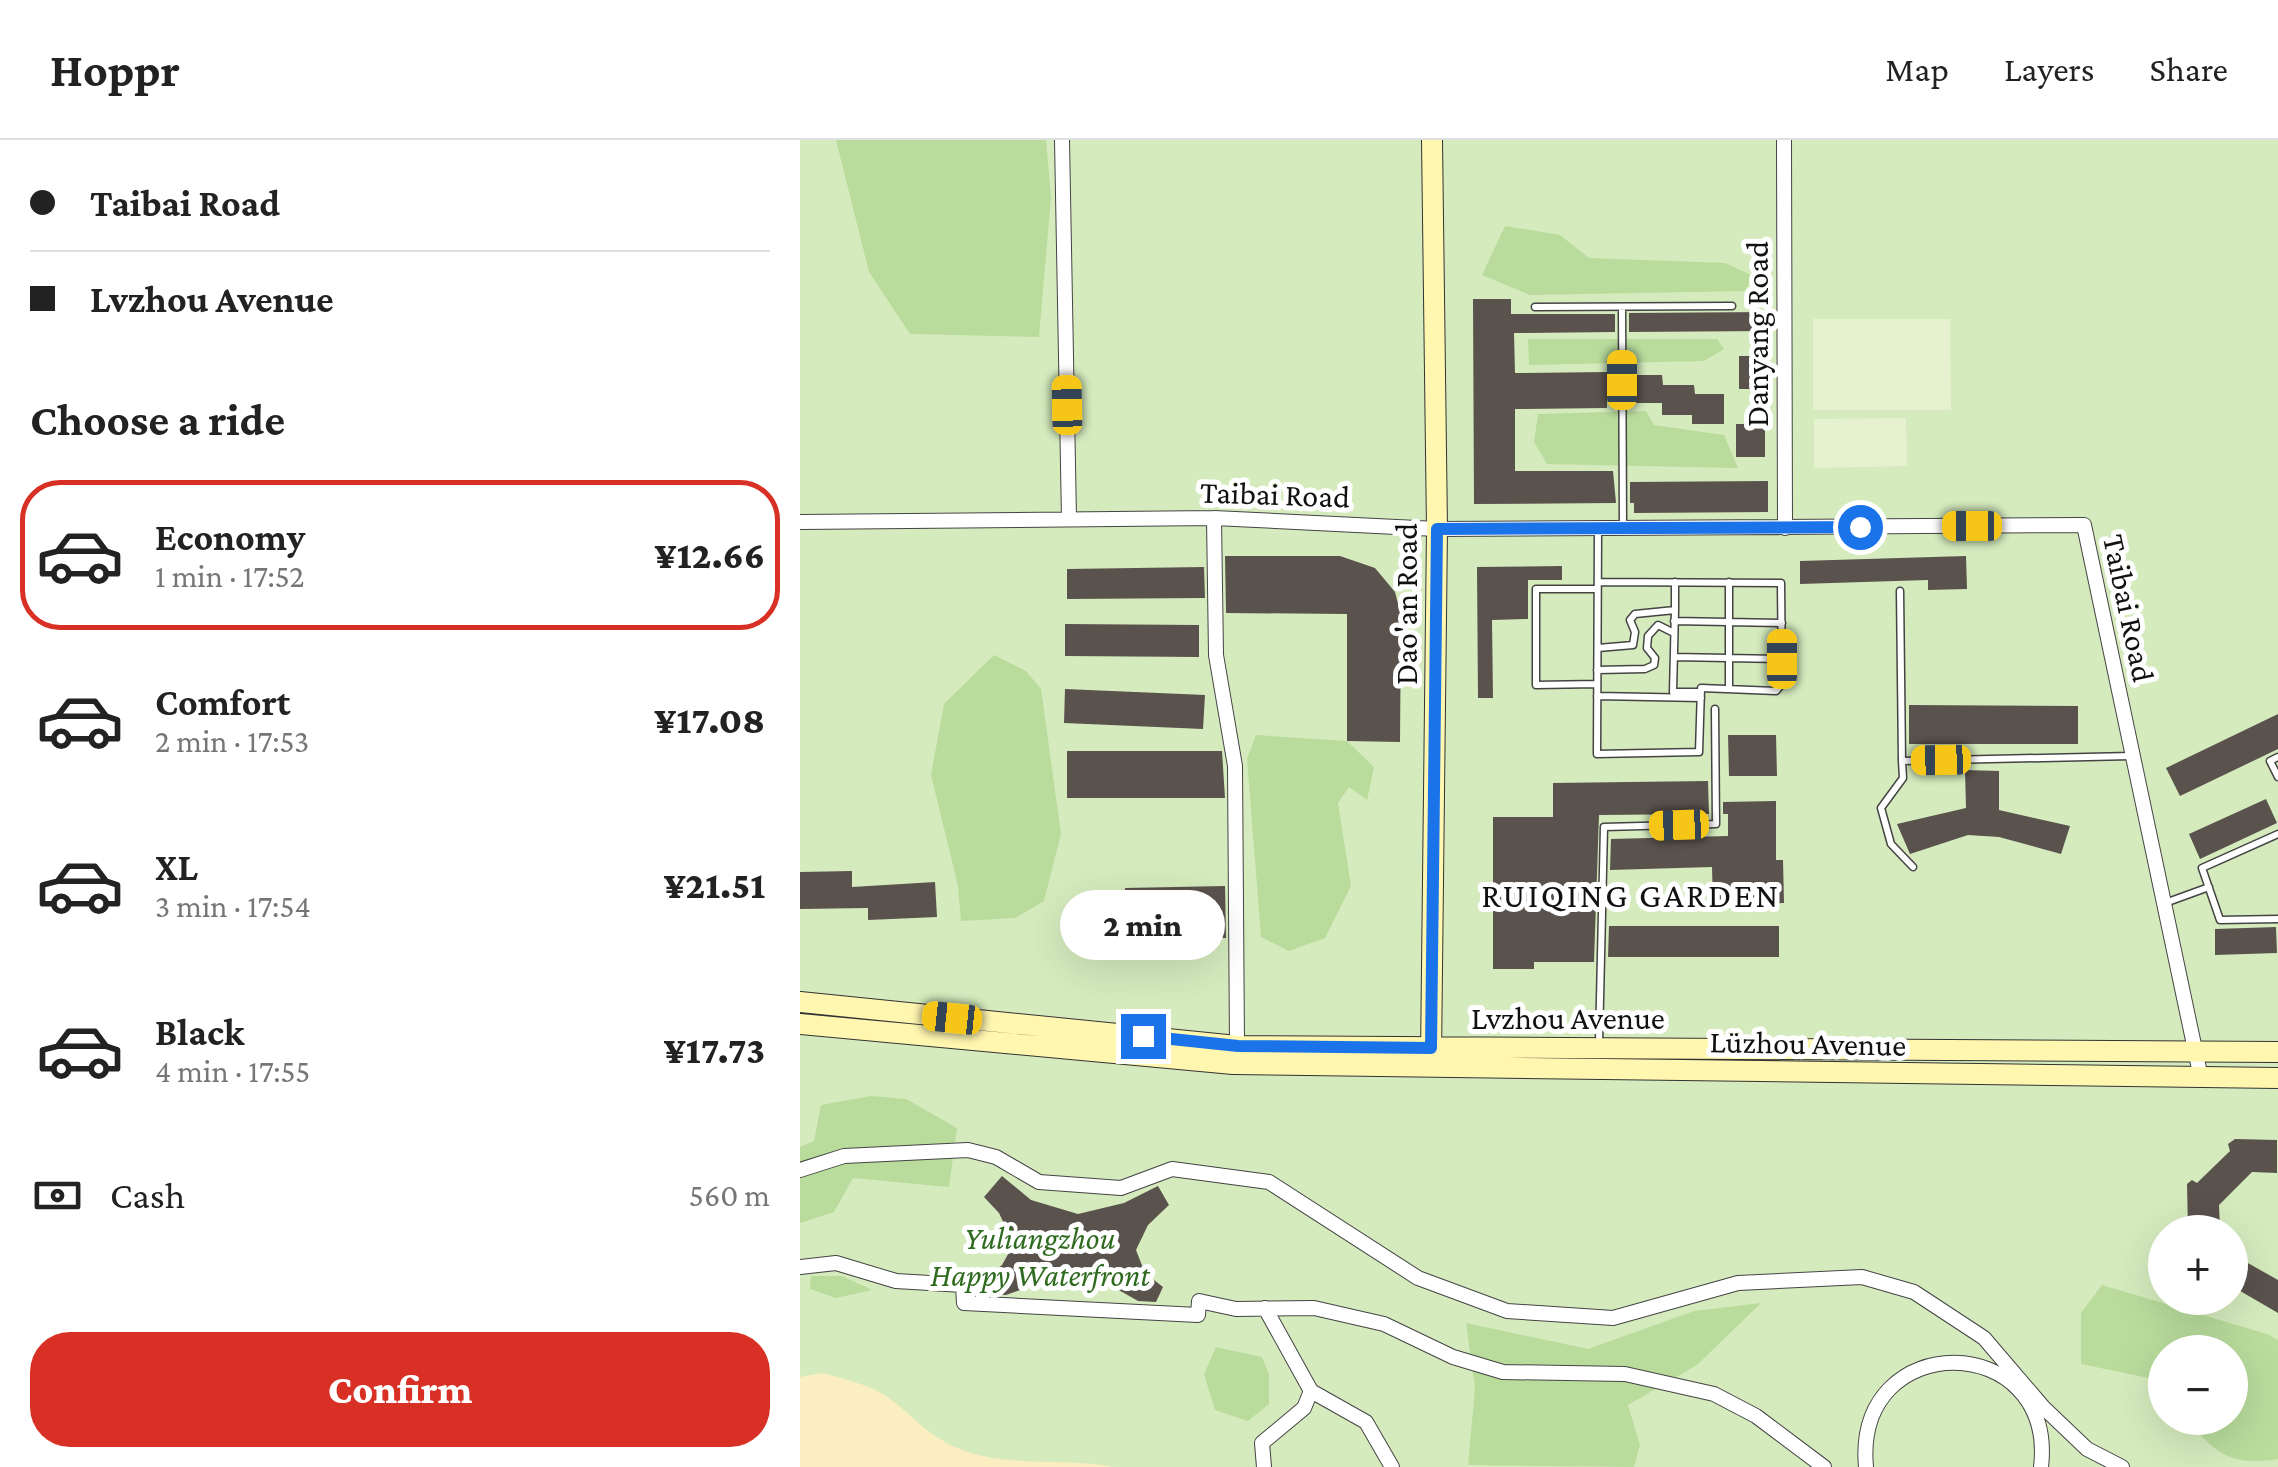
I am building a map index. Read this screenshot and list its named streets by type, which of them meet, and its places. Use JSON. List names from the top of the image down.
{
  "streets": {
    "main road": ["Dao'an Road", "Lvzhou Avenue", "Lüzhou Avenue"],
    "street": ["Danyang Road", "Taibai Road"]
  },
  "crossings": [
    ["Danyang Road", "Taibai Road"],
    ["Taibai Road", "Dao'an Road"],
    ["Taibai Road", "Lvzhou Avenue"],
    ["Taibai Road", "Lüzhou Avenue"],
    ["Dao'an Road", "Lvzhou Avenue"],
    ["Dao'an Road", "Lüzhou Avenue"],
    ["Lvzhou Avenue", "Lüzhou Avenue"]
  ],
  "districts": ["RUIQING GARDEN"],
  "parks": ["Yuliangzhou Happy Waterfront"],
  "page": {
    "header": "Hoppr",
    "nav": ["Map", "Layers", "Share"],
    "banner": ["Taibai Road", "Lvzhou Avenue"],
    "heading": "Choose a ride",
    "list": [
      {
        "name": "Economy",
        "note": "1 min · 17:52",
        "value": "¥12.66"
      },
      {
        "name": "Comfort",
        "note": "2 min · 17:53",
        "value": "¥17.08"
      },
      {
        "name": "XL",
        "note": "3 min · 17:54",
        "value": "¥21.51"
      },
      {
        "name": "Black",
        "note": "4 min · 17:55",
        "value": "¥17.73"
      }
    ],
    "bubble": "2 min",
    "pay": ["Cash", "560 m"],
    "map_buttons": ["+", "−"],
    "buttons": "Confirm"
  }
}
